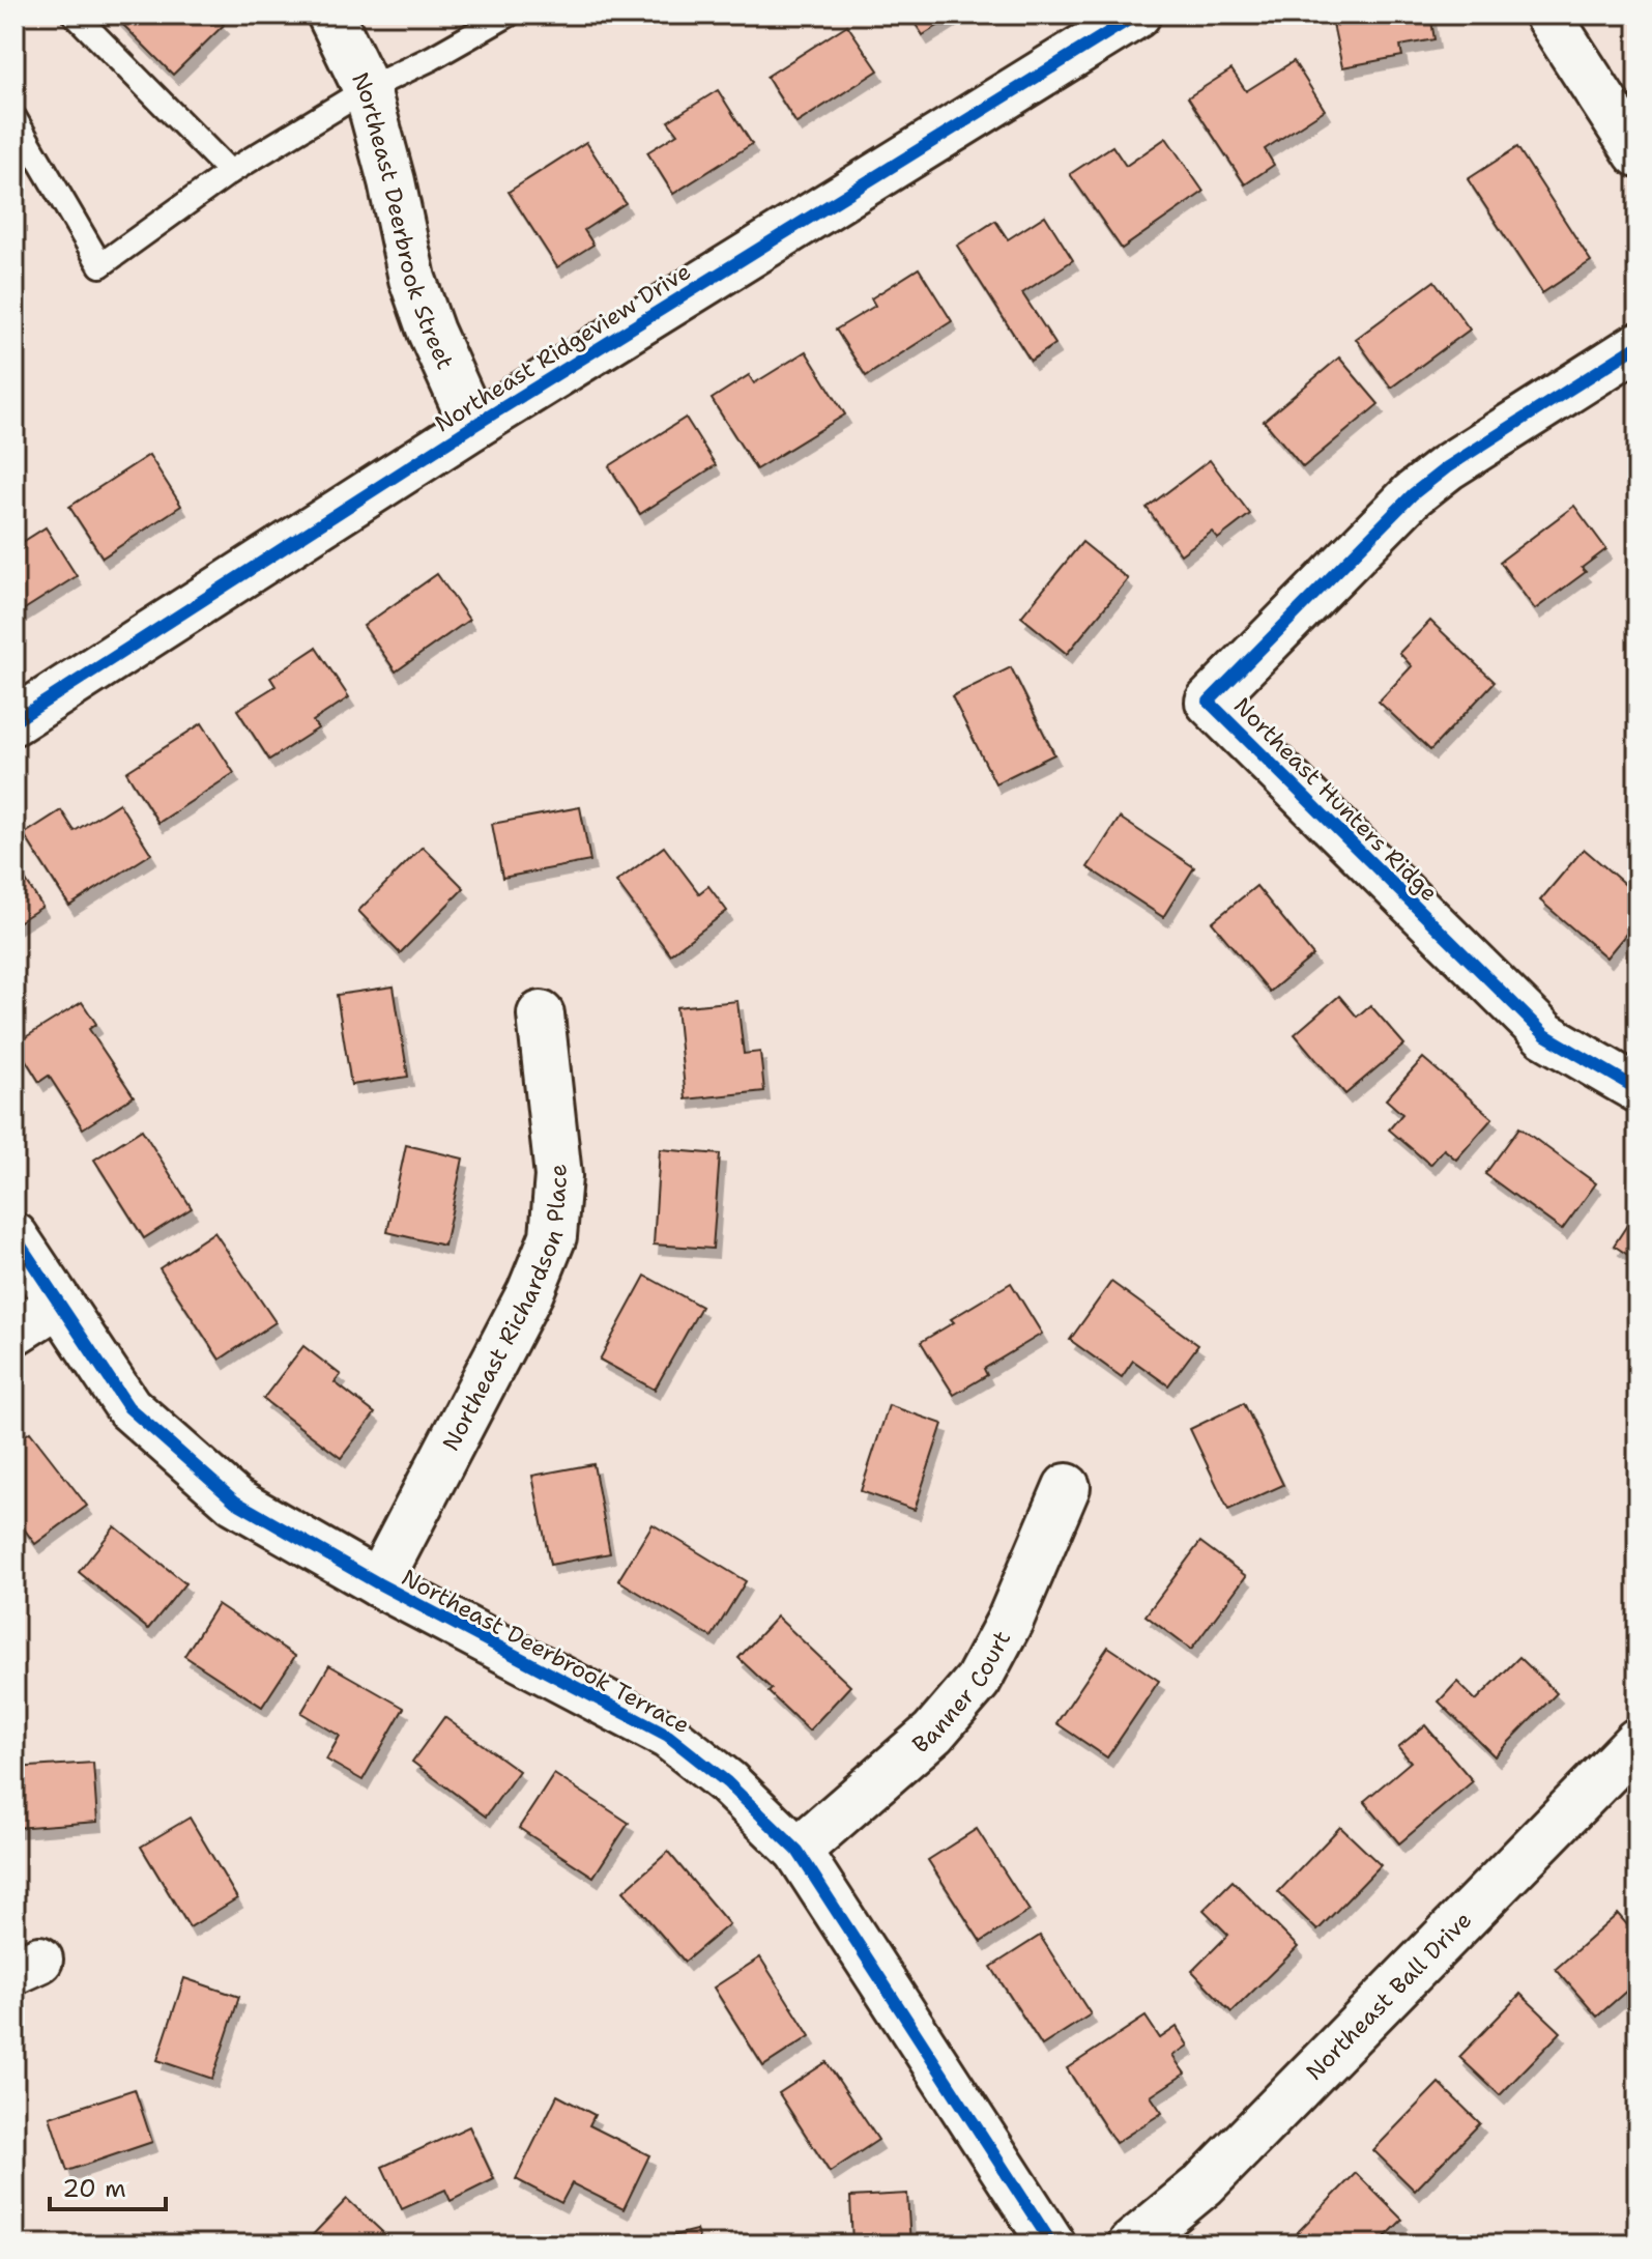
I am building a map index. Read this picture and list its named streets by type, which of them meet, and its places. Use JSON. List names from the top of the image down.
{
  "streets": {
    "street": [
      "Northeast Deerbrook Street",
      "Northeast Ridgeview Drive",
      "Northeast Hunters Ridge",
      "Northeast Richardson Place",
      "Northeast Deerbrook Terrace",
      "Banner Court",
      "Northeast Ball Drive"
    ]
  },
  "crossings": [
    ["Northeast Deerbrook Street", "Northeast Ridgeview Drive"],
    ["Northeast Richardson Place", "Northeast Deerbrook Terrace"],
    ["Northeast Deerbrook Terrace", "Banner Court"]
  ],
  "scale_bar": "20 m"
}
